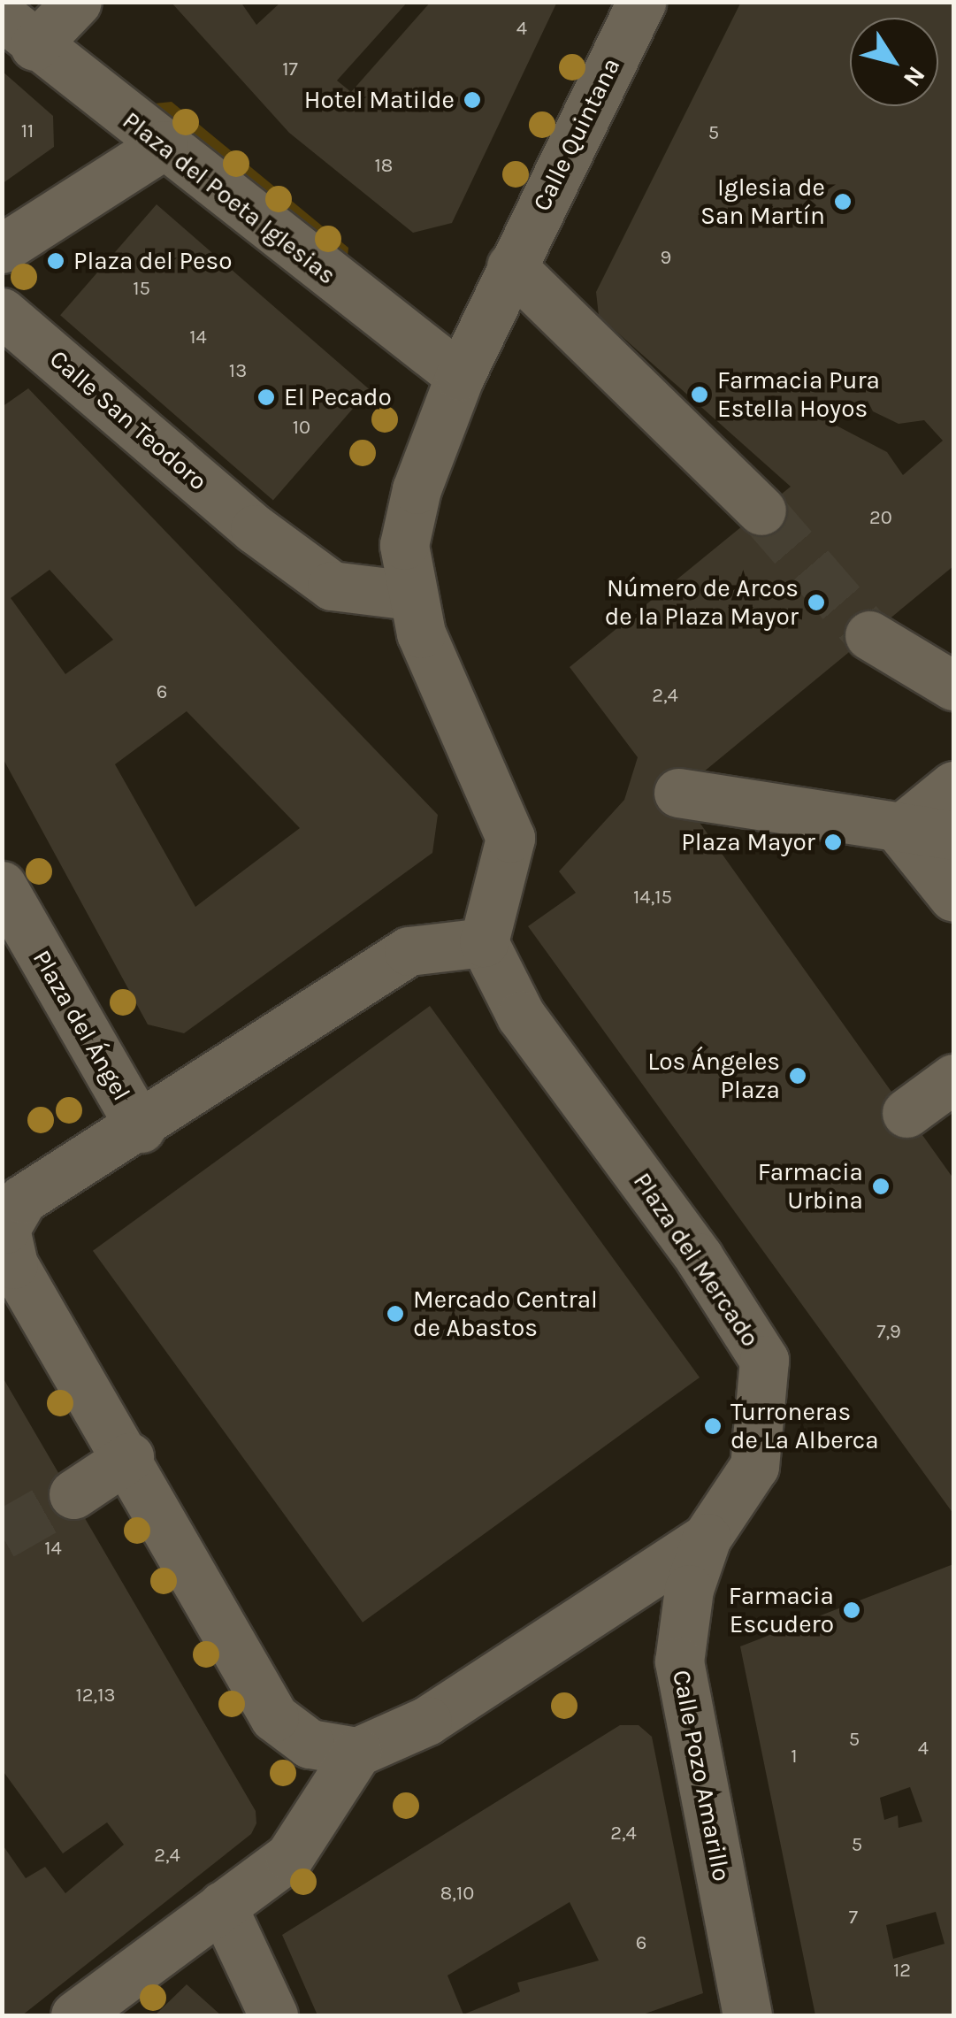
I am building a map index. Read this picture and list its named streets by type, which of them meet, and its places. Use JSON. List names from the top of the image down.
{
  "streets": {
    "street": [
      "Calle Quintana",
      "Plaza del Poeta Iglesias",
      "Calle San Teodoro",
      "Plaza del Ángel",
      "Plaza del Mercado",
      "Calle Pozo Amarillo"
    ]
  },
  "crossings": [
    ["Plaza del Mercado", "Calle Pozo Amarillo"]
  ],
  "places": [
    "Hotel Matilde",
    "Iglesia de San Martín",
    "Plaza del Peso",
    "Farmacia Pura Estella Hoyos",
    "El Pecado",
    "Número de Arcos de la Plaza Mayor",
    "Plaza Mayor",
    "Los Ángeles Plaza",
    "Farmacia Urbina",
    "Mercado Central de Abastos",
    "Turroneras de La Alberca",
    "Farmacia Escudero"
  ],
  "house_numbers": [
    "4",
    "17",
    "11",
    "5",
    "18",
    "9",
    "15",
    "14",
    "13",
    "10",
    "20",
    "6",
    "2,4",
    "14,15",
    "7,9",
    "14",
    "12,13",
    "5",
    "4",
    "1",
    "2,4",
    "5",
    "2,4",
    "8,10",
    "7",
    "6",
    "12"
  ],
  "north": "bottom right"
}
